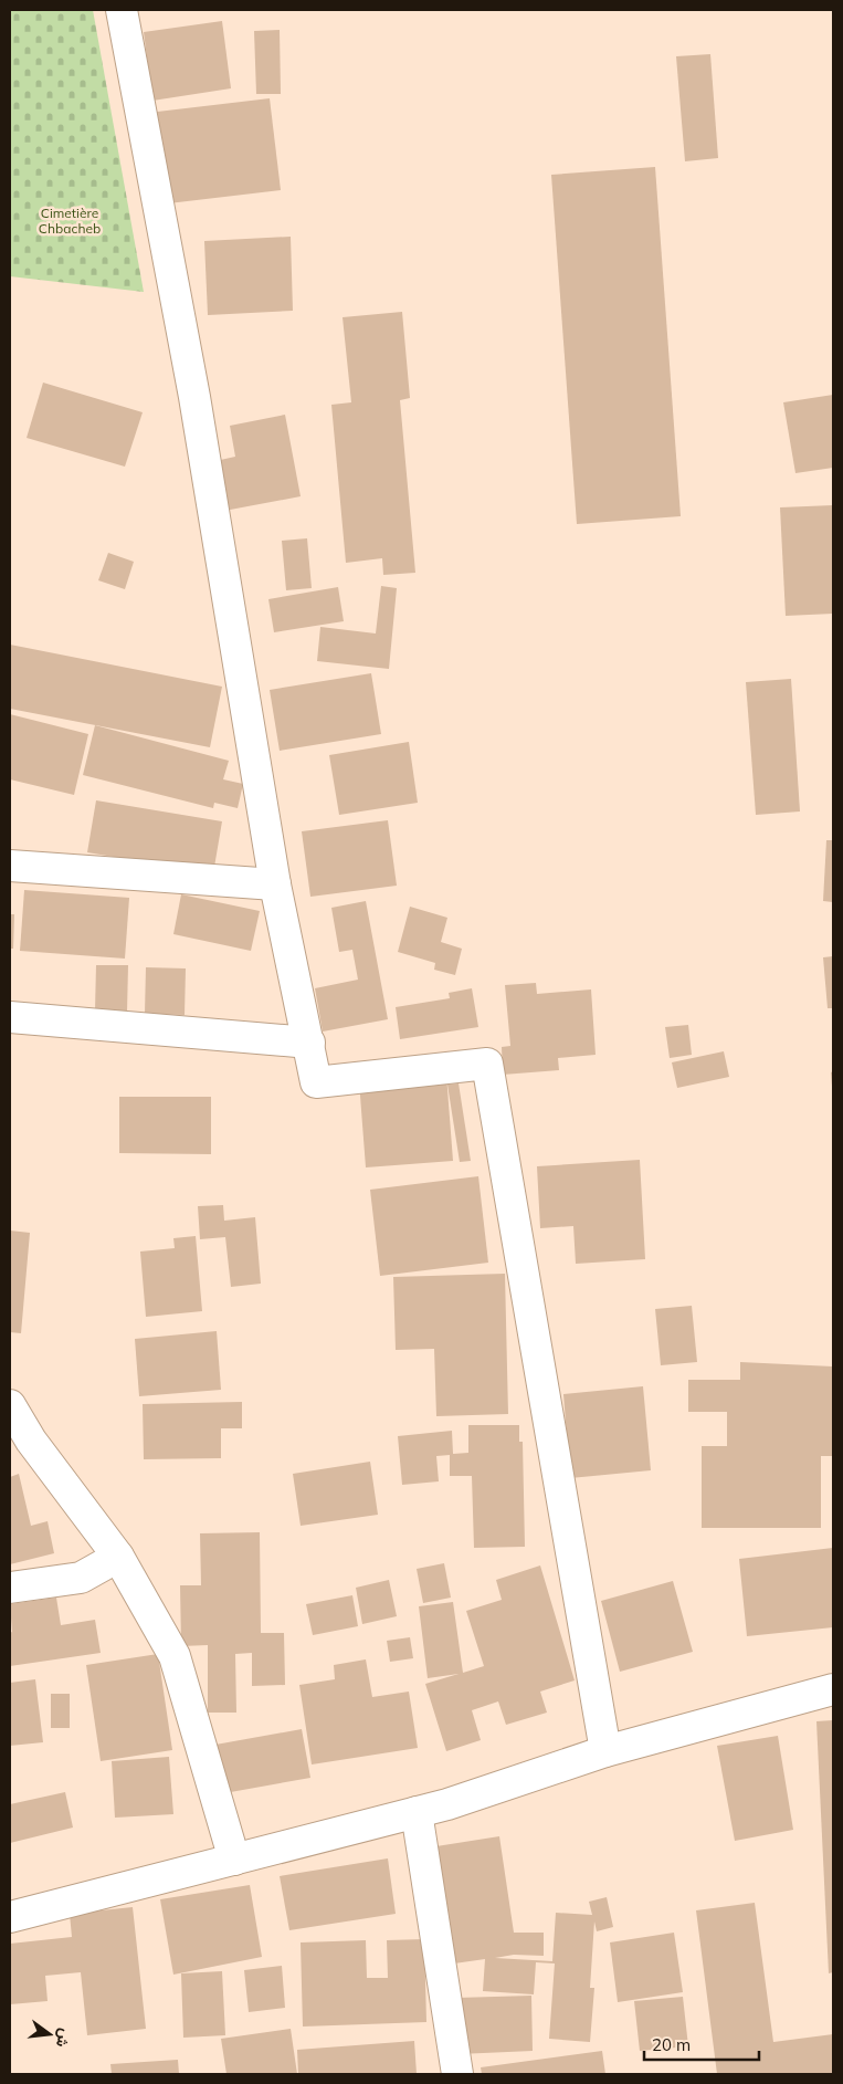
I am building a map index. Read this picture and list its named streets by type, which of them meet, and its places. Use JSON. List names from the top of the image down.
{
  "parks": ["Cimetière Chbacheb"],
  "scale_bar": "20 m",
  "north": "right"
}
